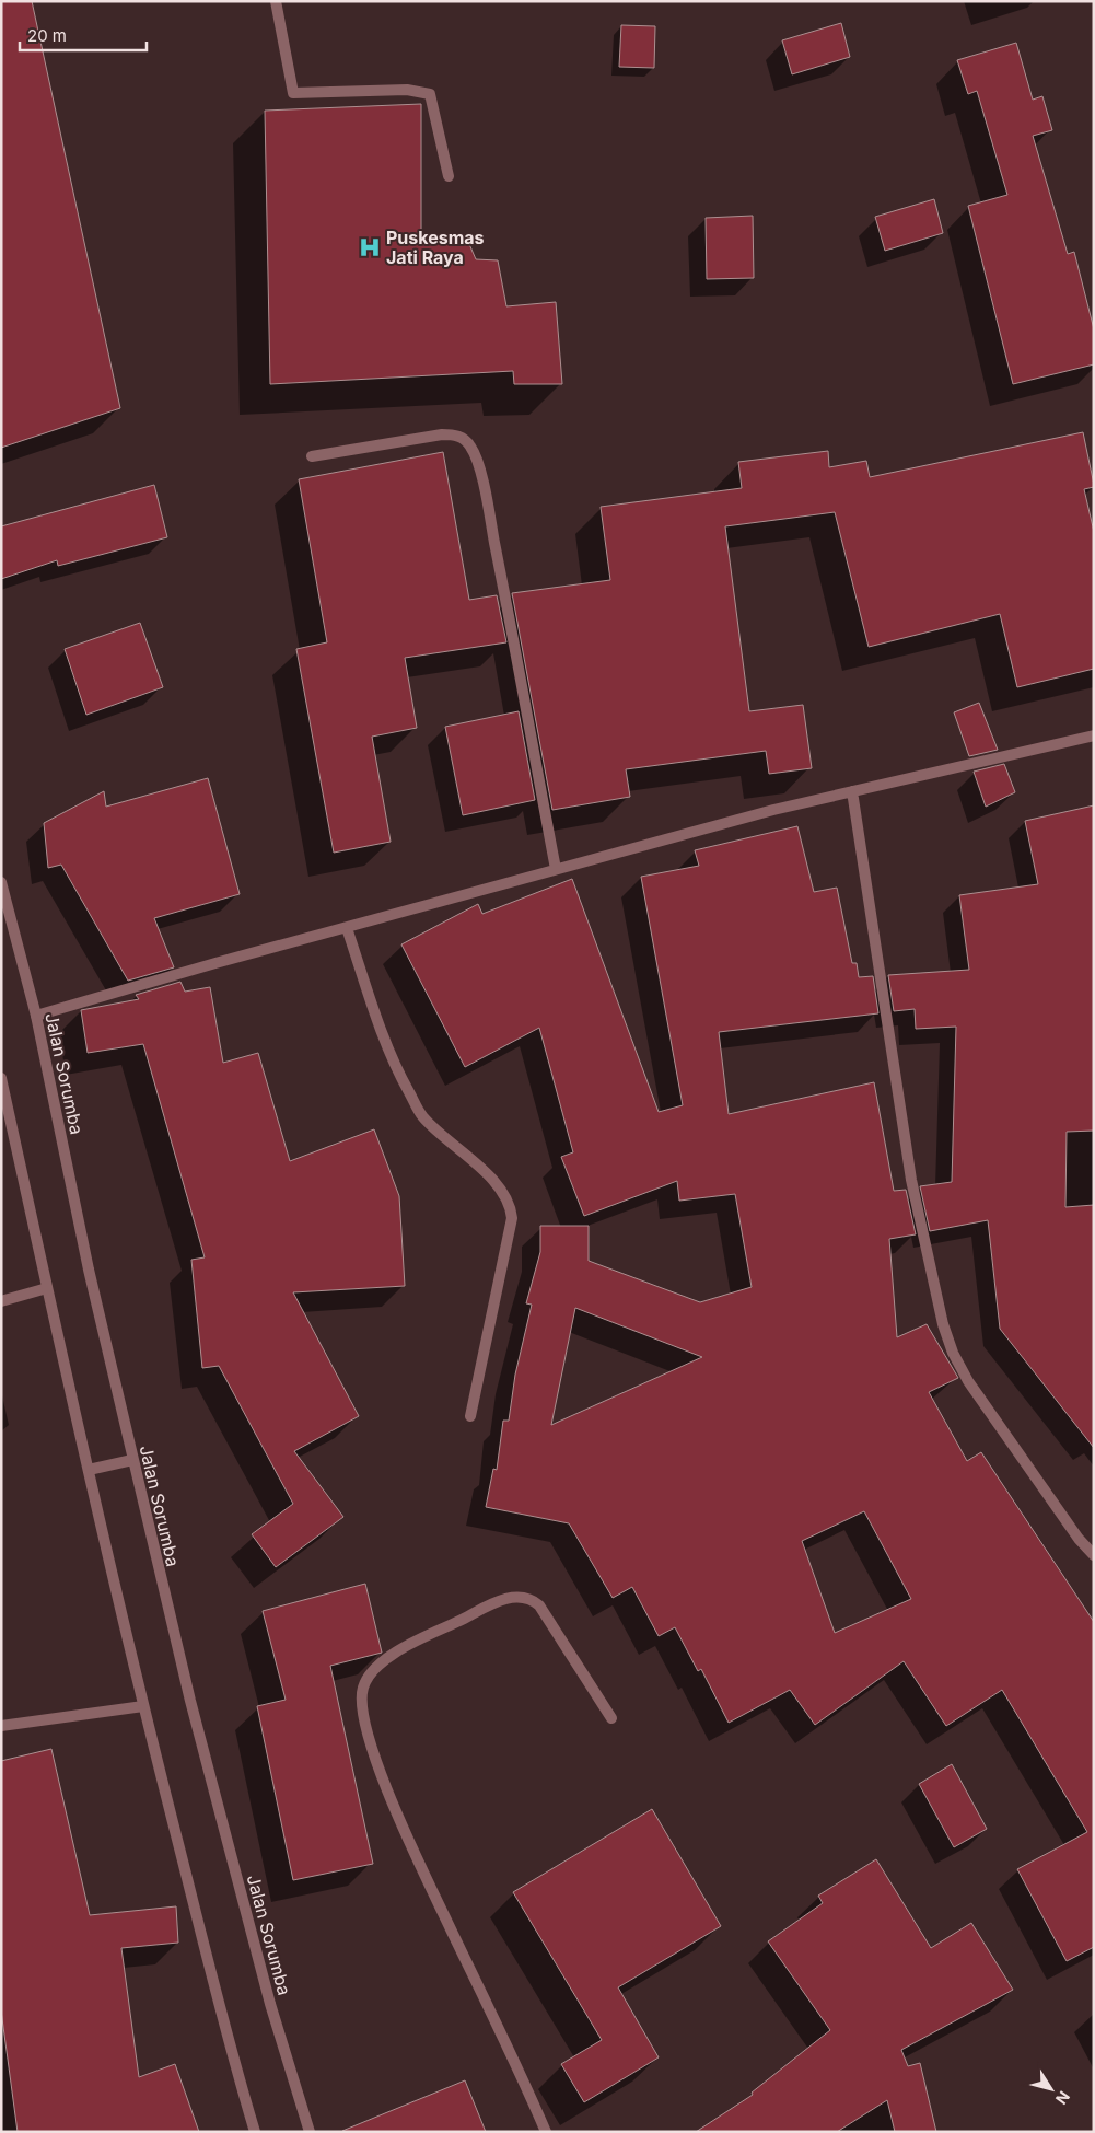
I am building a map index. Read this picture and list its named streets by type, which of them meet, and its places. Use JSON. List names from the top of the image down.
{
  "streets": {
    "street": ["Jalan Sorumba"]
  },
  "places": {
    "hospital": ["Puskesmas Jati Raya"]
  },
  "scale_bar": "20 m",
  "north": "bottom right"
}
